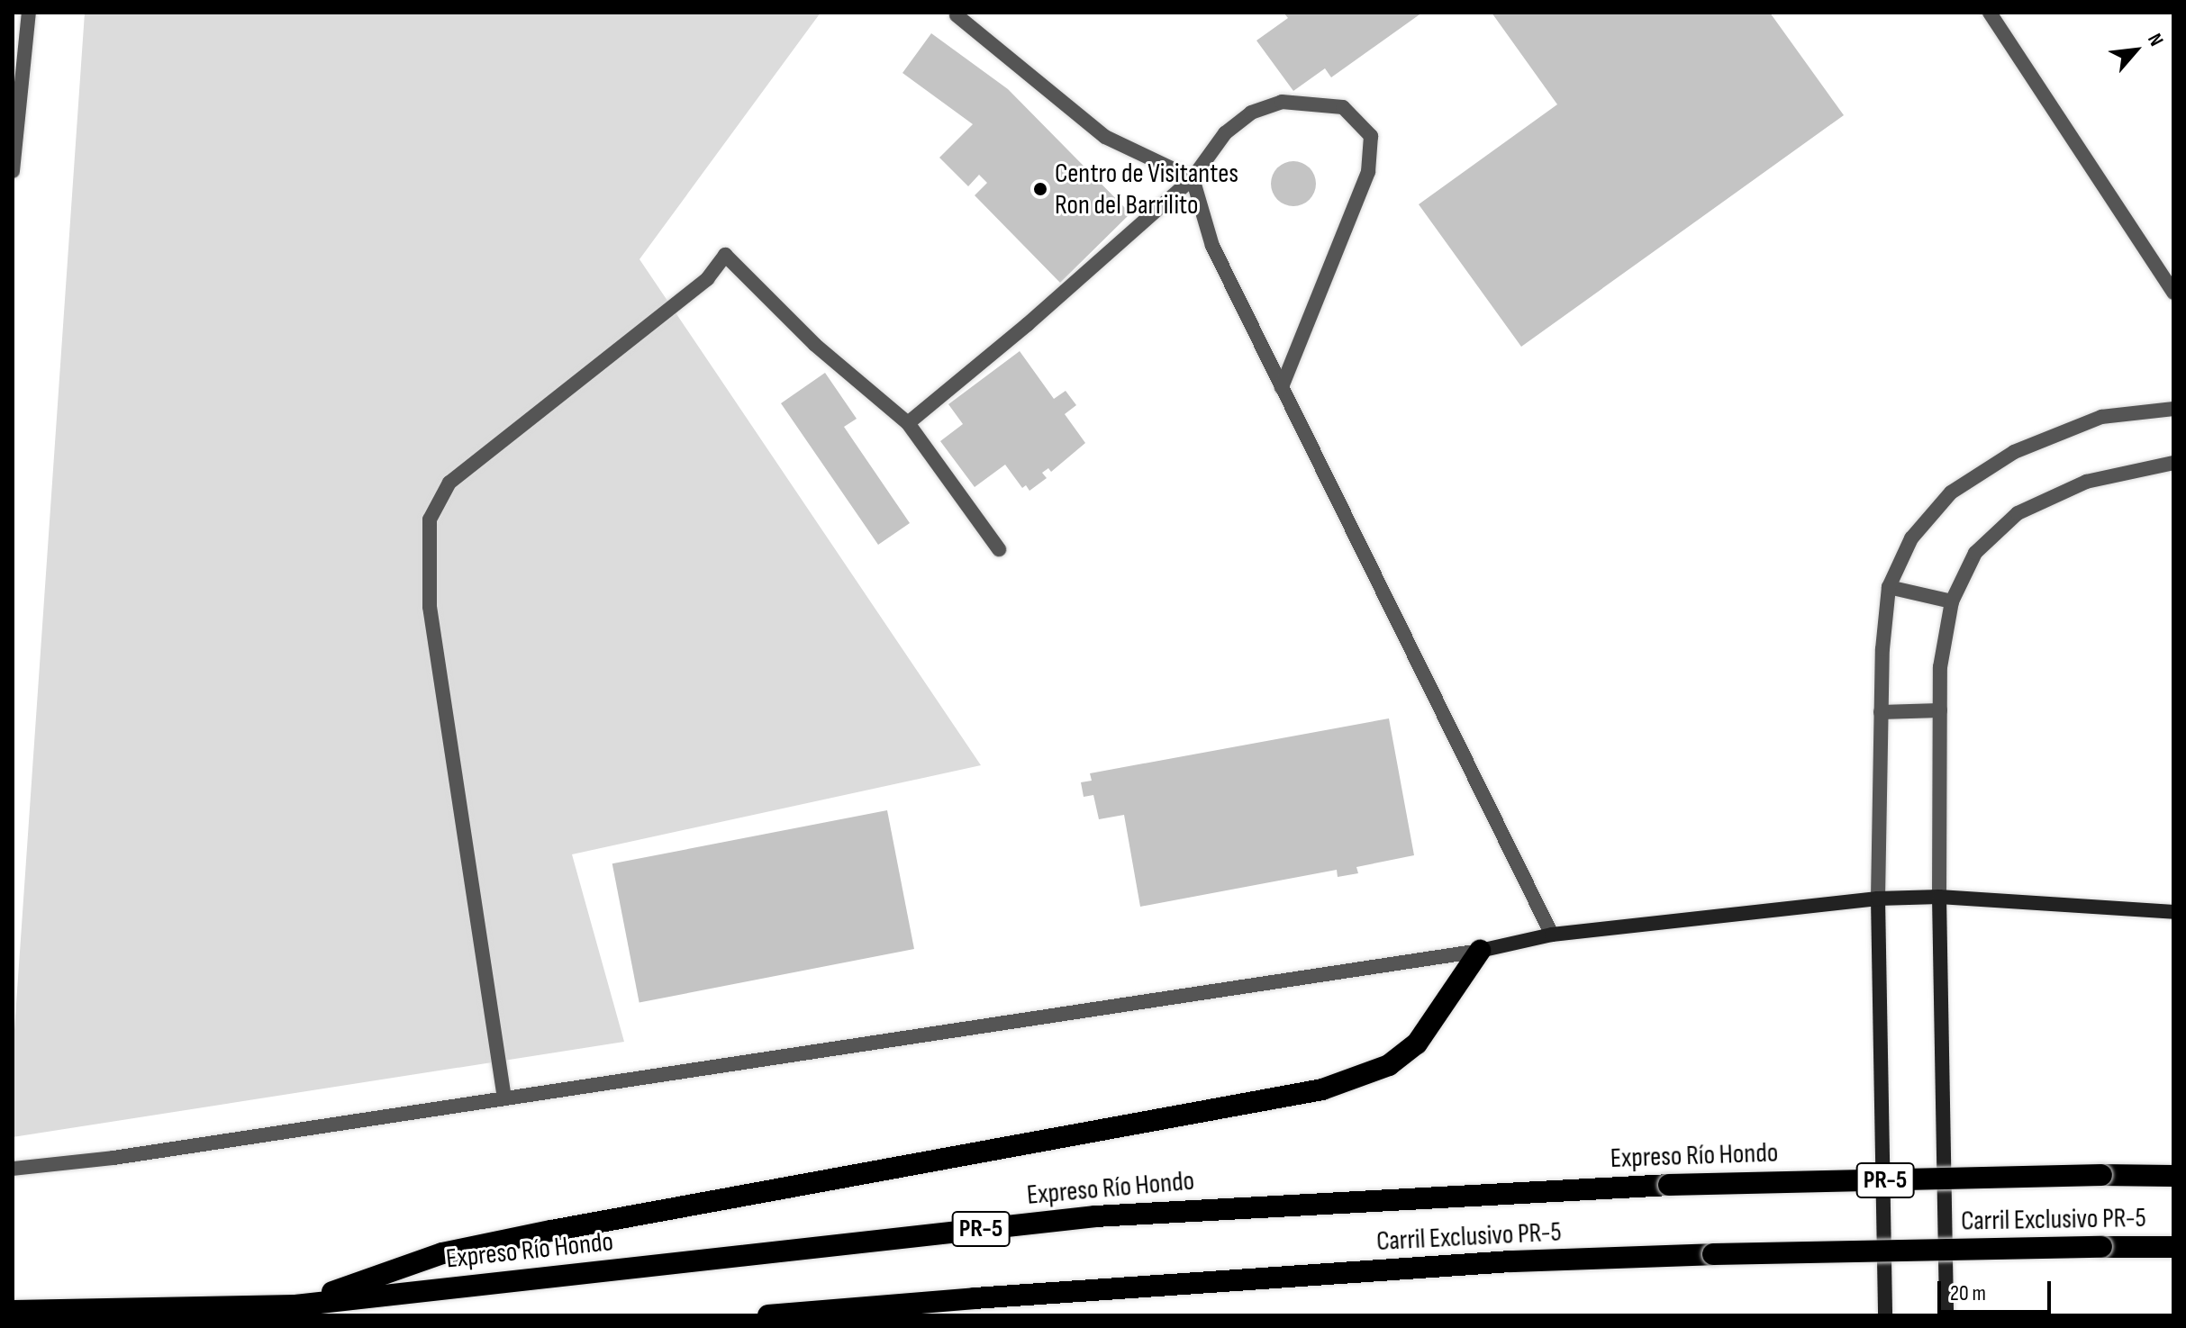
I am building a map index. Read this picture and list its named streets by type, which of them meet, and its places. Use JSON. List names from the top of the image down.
{
  "streets": {
    "highway": ["Expreso Río Hondo", "PR-5", "Carril Exclusivo PR-5"]
  },
  "places": ["Centro de Visitantes Ron del Barrilito"],
  "scale_bar": "20 m",
  "north": "top right"
}
